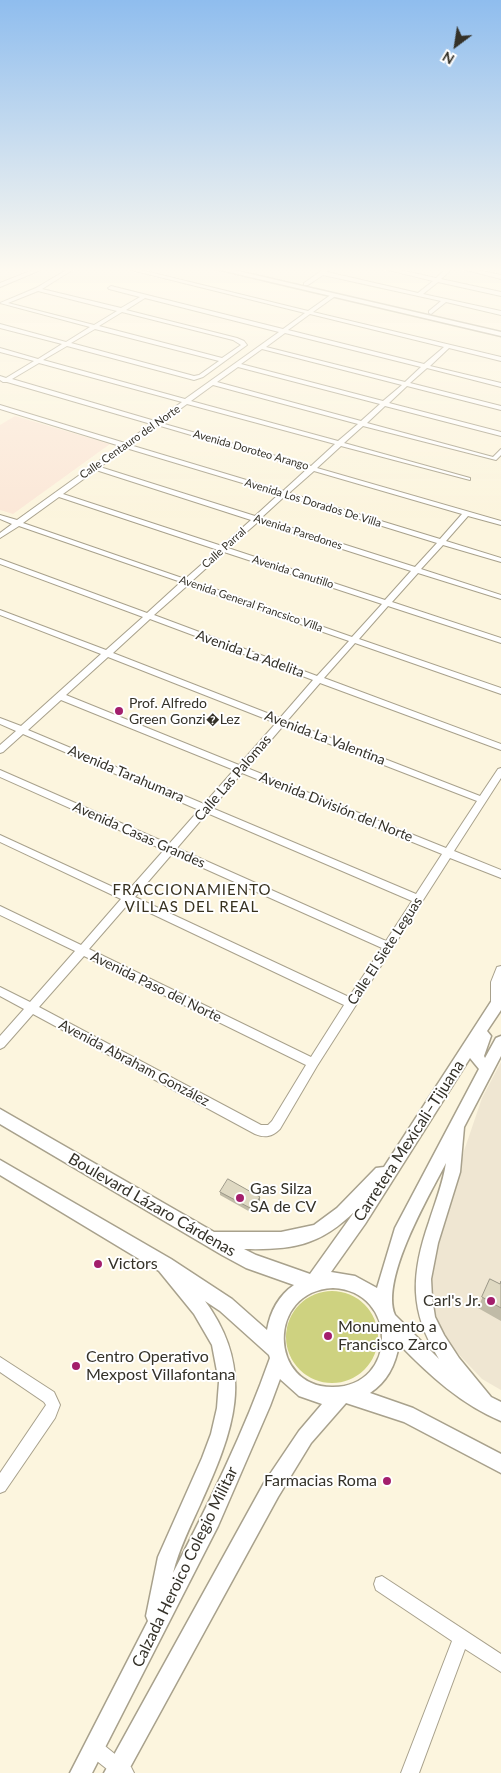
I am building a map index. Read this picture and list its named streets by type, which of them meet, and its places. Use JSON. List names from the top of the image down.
{
  "streets": {
    "main road": ["Carretera Mexicali–Tijuana", "Boulevard Lázaro Cárdenas", "Calzada Heroico Colegio Militar"],
    "street": [
      "Calle Centauro del Norte",
      "Avenida Doroteo Arango",
      "Avenida Los Dorados De Villa",
      "Avenida Paredones",
      "Calle Parral",
      "Avenida Canutillo",
      "Avenida General Francsico Villa",
      "Avenida La Adelita",
      "Avenida La Valentina",
      "Avenida Tarahumara",
      "Calle Las Palomas",
      "Avenida División del Norte",
      "Avenida Casas Grandes",
      "Calle El Siete Leguas",
      "Avenida Paso del Norte",
      "Avenida Abraham González"
    ]
  },
  "crossings": [
    ["Calle Centauro del Norte", "Avenida Doroteo Arango"],
    ["Calle Centauro del Norte", "Avenida Los Dorados De Villa"],
    ["Calle Centauro del Norte", "Avenida Paredones"],
    ["Calle Centauro del Norte", "Avenida Canutillo"],
    ["Calle Centauro del Norte", "Avenida General Francsico Villa"],
    ["Avenida Doroteo Arango", "Calle Parral"],
    ["Avenida Doroteo Arango", "Calle Las Palomas"],
    ["Avenida Los Dorados De Villa", "Calle Parral"],
    ["Avenida Los Dorados De Villa", "Calle Las Palomas"],
    ["Avenida Paredones", "Calle Parral"],
    ["Avenida Paredones", "Calle Las Palomas"],
    ["Calle Parral", "Avenida Canutillo"],
    ["Calle Parral", "Avenida General Francsico Villa"],
    ["Calle Parral", "Avenida La Adelita"],
    ["Calle Parral", "Avenida La Valentina"],
    ["Calle Parral", "Avenida Tarahumara"],
    ["Calle Parral", "Avenida División del Norte"],
    ["Avenida Canutillo", "Calle Las Palomas"],
    ["Avenida General Francsico Villa", "Calle Las Palomas"],
    ["Avenida La Adelita", "Calle Las Palomas"],
    ["Avenida La Valentina", "Calle Las Palomas"],
    ["Avenida La Valentina", "Calle El Siete Leguas"],
    ["Avenida Tarahumara", "Calle Las Palomas"],
    ["Avenida Tarahumara", "Calle El Siete Leguas"],
    ["Calle Las Palomas", "Avenida División del Norte"],
    ["Calle Las Palomas", "Avenida Casas Grandes"],
    ["Calle Las Palomas", "Avenida Paso del Norte"],
    ["Calle Las Palomas", "Avenida Abraham González"],
    ["Avenida División del Norte", "Calle El Siete Leguas"],
    ["Avenida Casas Grandes", "Calle El Siete Leguas"],
    ["Calle El Siete Leguas", "Avenida Paso del Norte"],
    ["Calle El Siete Leguas", "Avenida Abraham González"],
    ["Carretera Mexicali–Tijuana", "Boulevard Lázaro Cárdenas"],
    ["Carretera Mexicali–Tijuana", "Calzada Heroico Colegio Militar"],
    ["Boulevard Lázaro Cárdenas", "Calzada Heroico Colegio Militar"]
  ],
  "districts": ["FRACCIONAMIENTO VILLAS DEL REAL"],
  "places": [
    "Prof. Alfredo Green Gonzi�Lez",
    "Gas Silza SA de CV",
    "Victors",
    "Carl's Jr.",
    "Monumento a Francisco Zarco",
    "Centro Operativo Mexpost Villafontana",
    "Farmacias Roma"
  ],
  "north": "bottom left"
}
